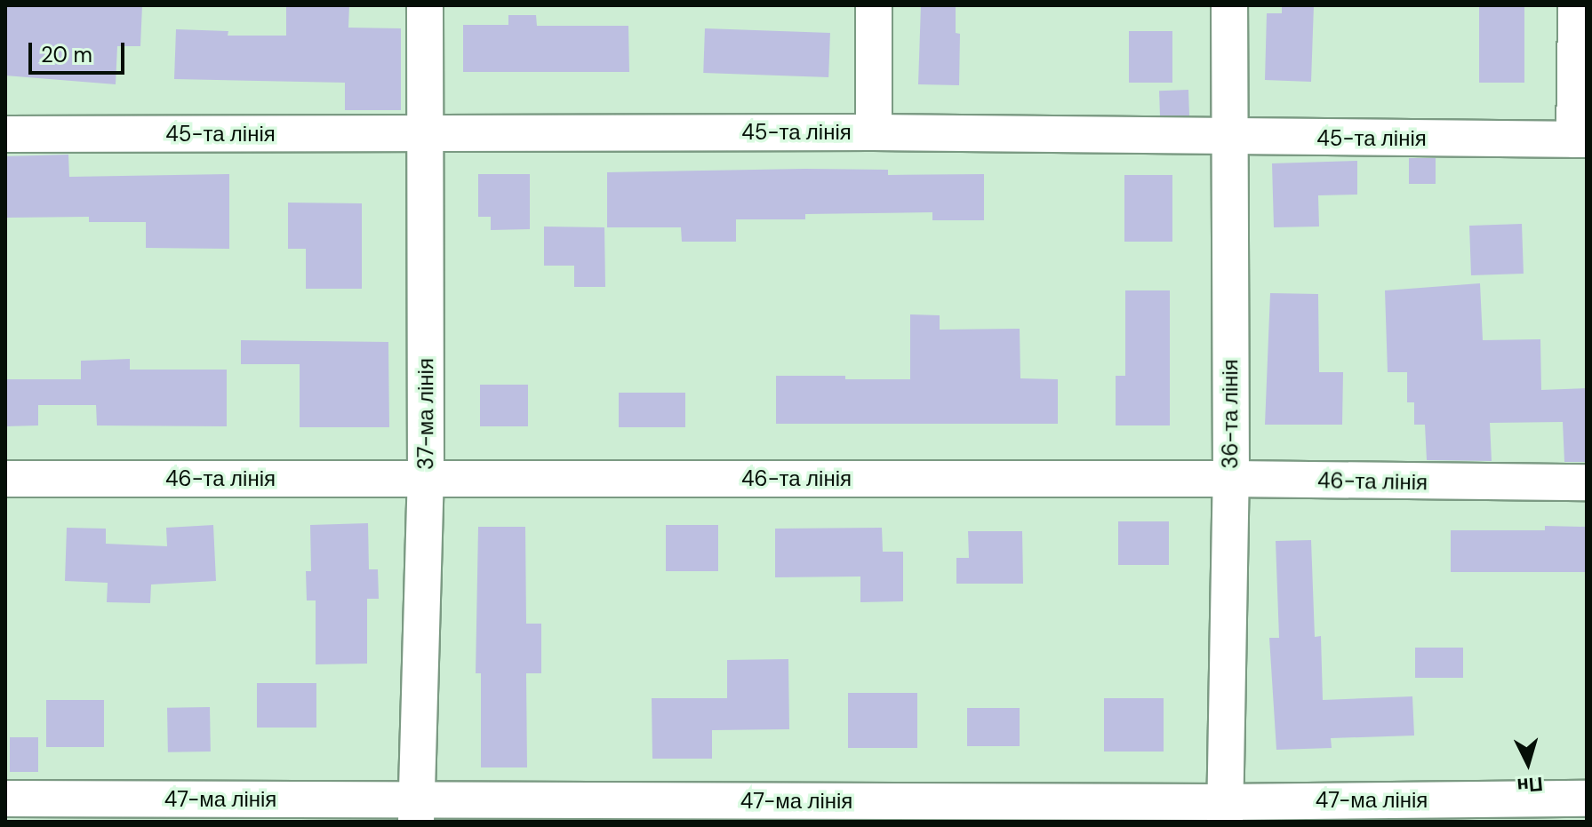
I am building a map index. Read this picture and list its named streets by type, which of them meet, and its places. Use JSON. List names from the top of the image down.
{
  "streets": {
    "street": [
      "45-та лінія",
      "37-ма лінія",
      "36-та лінія",
      "46-та лінія",
      "47-ма лінія"
    ]
  },
  "crossings": [
    ["45-та лінія", "37-ма лінія"],
    ["45-та лінія", "36-та лінія"],
    ["37-ма лінія", "46-та лінія"],
    ["37-ма лінія", "47-ма лінія"],
    ["36-та лінія", "46-та лінія"],
    ["36-та лінія", "47-ма лінія"]
  ],
  "scale_bar": "20 m",
  "north": "bottom"
}
